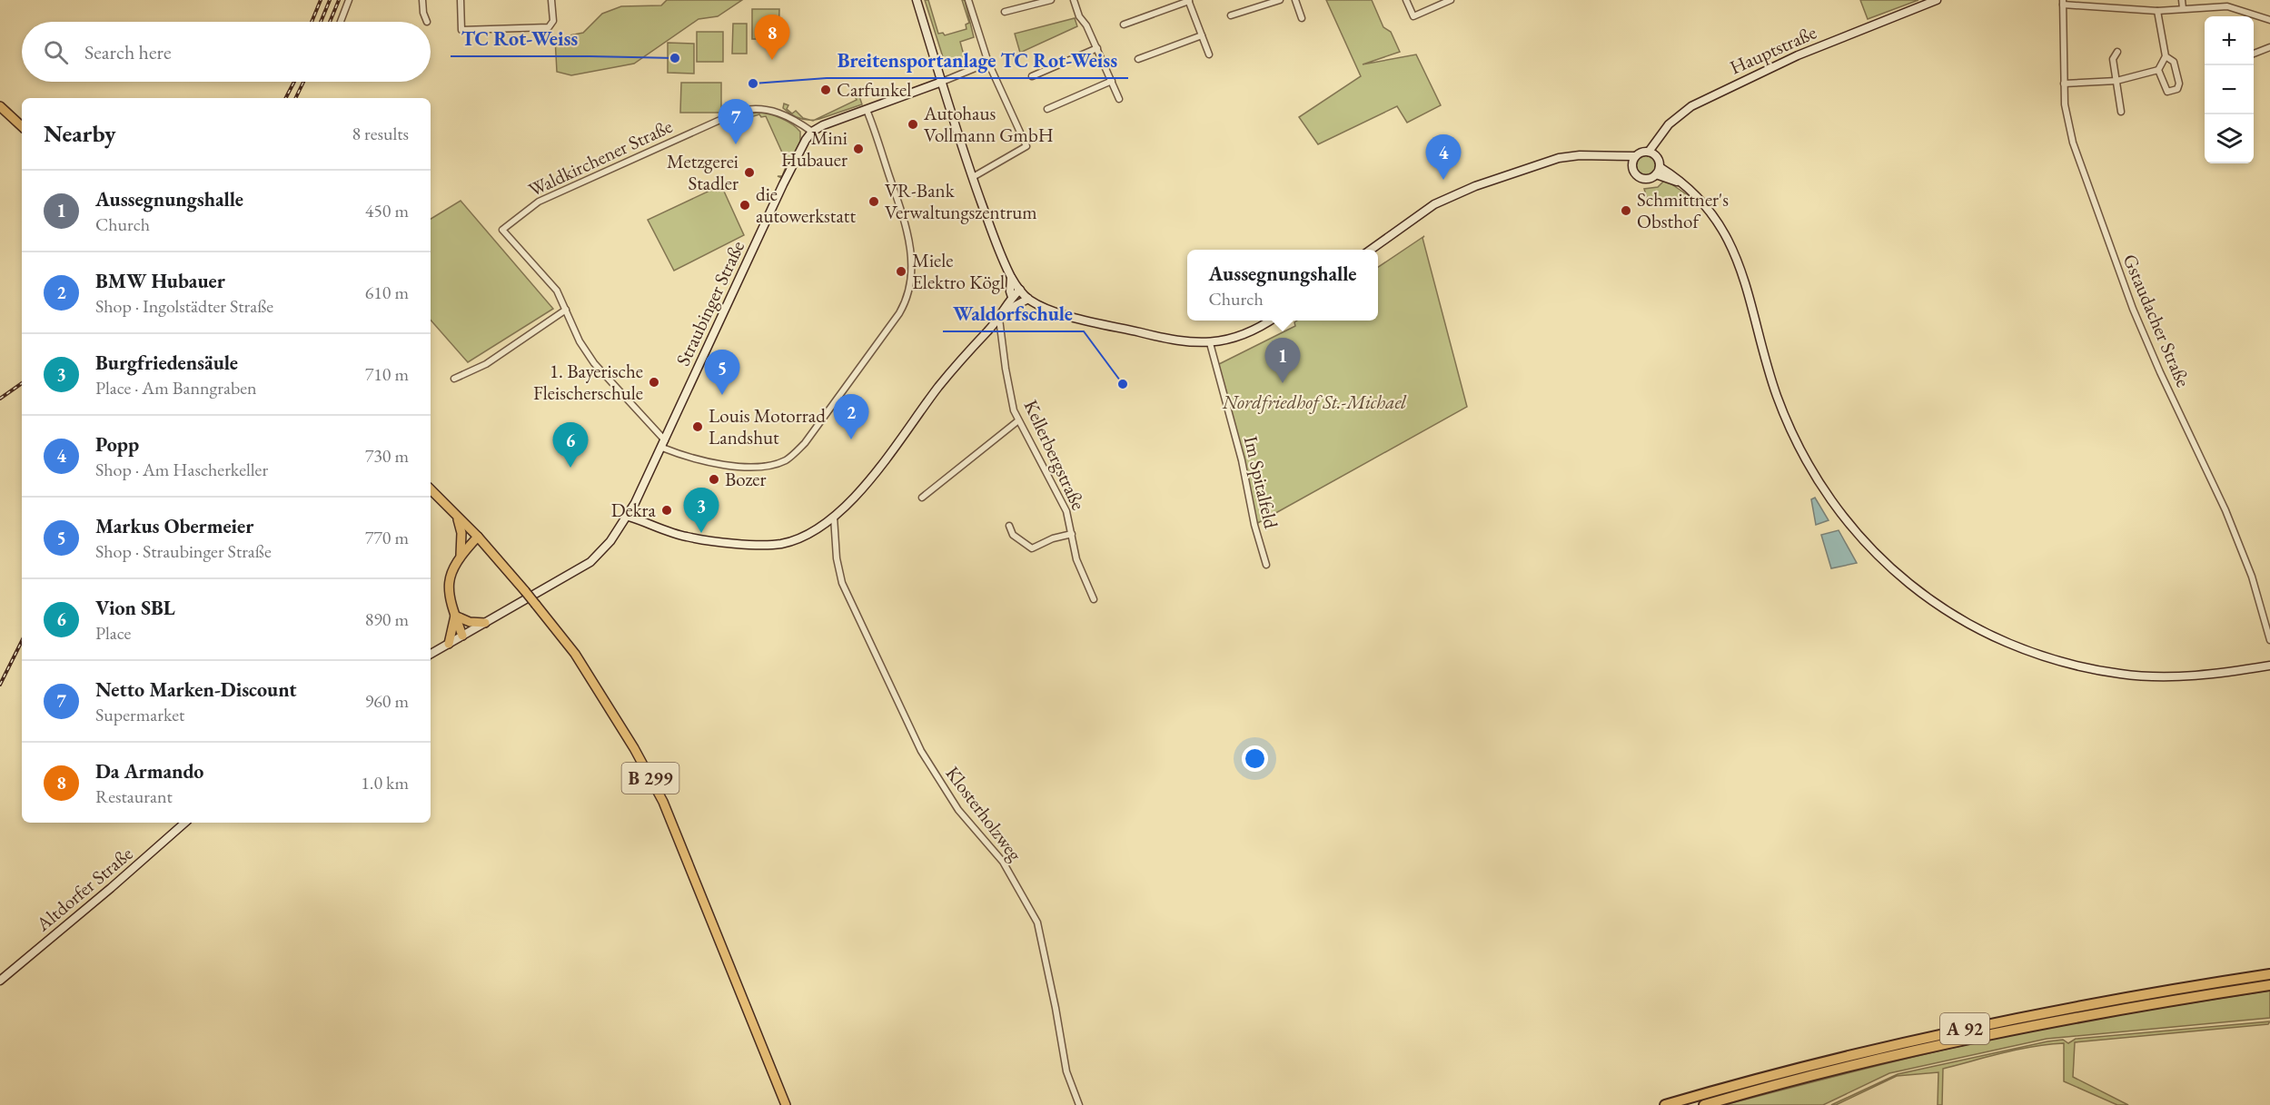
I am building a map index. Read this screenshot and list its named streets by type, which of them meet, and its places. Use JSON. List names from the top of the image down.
{
  "streets": {
    "highway": ["A 92"],
    "main road": [
      "Hauptstraße",
      "Straubinger Straße",
      "B 299",
      "Altdorfer Straße"
    ],
    "street": [
      "Waldkirchener Straße",
      "Gstaudacher Straße",
      "Kellerbergstraße",
      "Im Spitalfeld",
      "Klosterholzweg"
    ]
  },
  "crossings": [
    ["Waldkirchener Straße", "Straubinger Straße"]
  ],
  "parks": ["Nordfriedhof St.-Michael"],
  "places": [
    "TC Rot-Weiss",
    "Breitensportanlage TC Rot-Weiss",
    "Carfunkel",
    "Autohaus Vollmann GmbH",
    "Mini Hubauer",
    "Metzgerei Stadler",
    "VR-Bank Verwaltungszentrum",
    "die autowerkstatt",
    "Schmittner's Obsthof",
    "Miele Elektro Kögl",
    "1. Bayerische Fleischerschule",
    "Waldorfschule",
    "Louis Motorrad Landshut",
    "Bozer",
    "Dekra"
  ],
  "page": {
    "pins": [
      "8",
      "7",
      "4",
      "1",
      "5",
      "2",
      "6",
      "3"
    ],
    "map_buttons": ["+", "−"],
    "search": "Search here",
    "heading": ["Nearby", "8 results"],
    "list": [
      {
        "mark": "1",
        "name": "Aussegnungshalle",
        "note": "Church",
        "value": "450 m"
      },
      {
        "mark": "2",
        "name": "BMW Hubauer",
        "note": "Shop · Ingolstädter Straße",
        "value": "610 m"
      },
      {
        "mark": "3",
        "name": "Burgfriedensäule",
        "note": "Place · Am Banngraben",
        "value": "710 m"
      },
      {
        "mark": "4",
        "name": "Popp",
        "note": "Shop · Am Hascherkeller",
        "value": "730 m"
      },
      {
        "mark": "5",
        "name": "Markus Obermeier",
        "note": "Shop · Straubinger Straße",
        "value": "770 m"
      },
      {
        "mark": "6",
        "name": "Vion SBL",
        "note": "Place",
        "value": "890 m"
      },
      {
        "mark": "7",
        "name": "Netto Marken-Discount",
        "note": "Supermarket",
        "value": "960 m"
      },
      {
        "mark": "8",
        "name": "Da Armando",
        "note": "Restaurant",
        "value": "1.0 km"
      }
    ],
    "popup": ["Aussegnungshalle", "Church"]
  }
}
